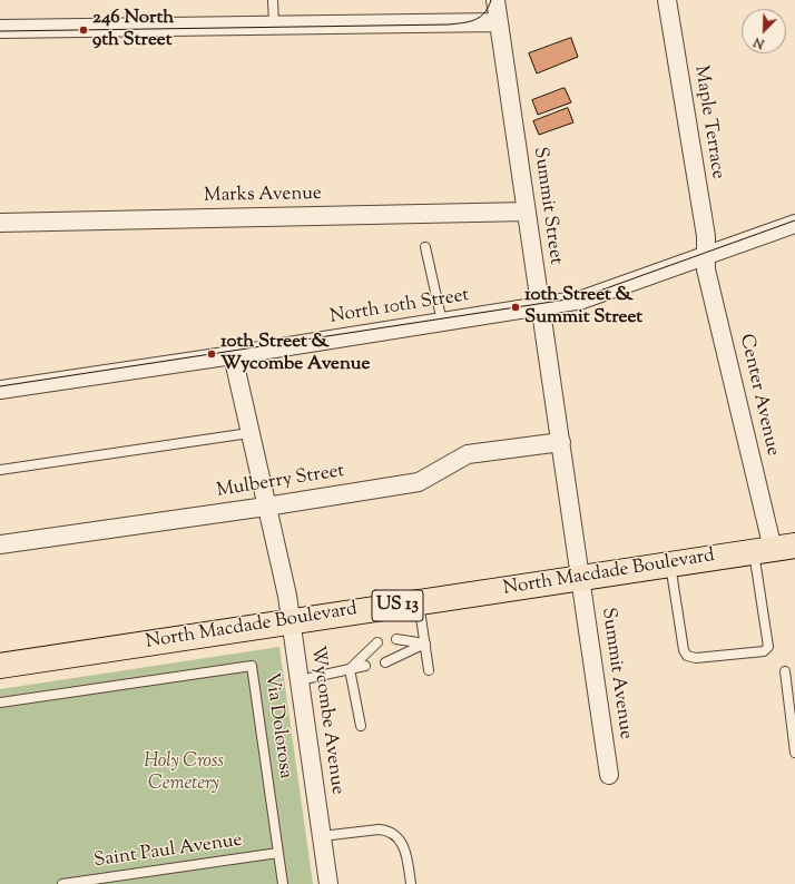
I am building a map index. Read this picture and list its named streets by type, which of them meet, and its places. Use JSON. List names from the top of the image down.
{
  "streets": {
    "main road": ["North Macdade Boulevard", "US 13"],
    "street": [
      "Maple Terrace",
      "Marks Avenue",
      "Summit Street",
      "North 10th Street",
      "Center Avenue",
      "Mulberry Street",
      "Summit Avenue",
      "Wycombe Avenue"
    ],
    "lane": ["Via Dolorosa", "Saint Paul Avenue"]
  },
  "crossings": [
    ["Maple Terrace", "North 10th Street"],
    ["Maple Terrace", "Center Avenue"],
    ["Marks Avenue", "Summit Street"],
    ["Summit Street", "North 10th Street"],
    ["Summit Street", "Mulberry Street"],
    ["Summit Street", "North Macdade Boulevard"],
    ["Summit Street", "Summit Avenue"],
    ["North 10th Street", "Center Avenue"],
    ["North 10th Street", "Wycombe Avenue"],
    ["Center Avenue", "North Macdade Boulevard"],
    ["Mulberry Street", "Wycombe Avenue"],
    ["North Macdade Boulevard", "Summit Avenue"],
    ["North Macdade Boulevard", "Wycombe Avenue"],
    ["Via Dolorosa", "Saint Paul Avenue"]
  ],
  "parks": ["Holy Cross Cemetery"],
  "places": ["246 North 9th Street", "10th Street & Summit Street", "10th Street & Wycombe Avenue"],
  "north": "bottom left"
}
